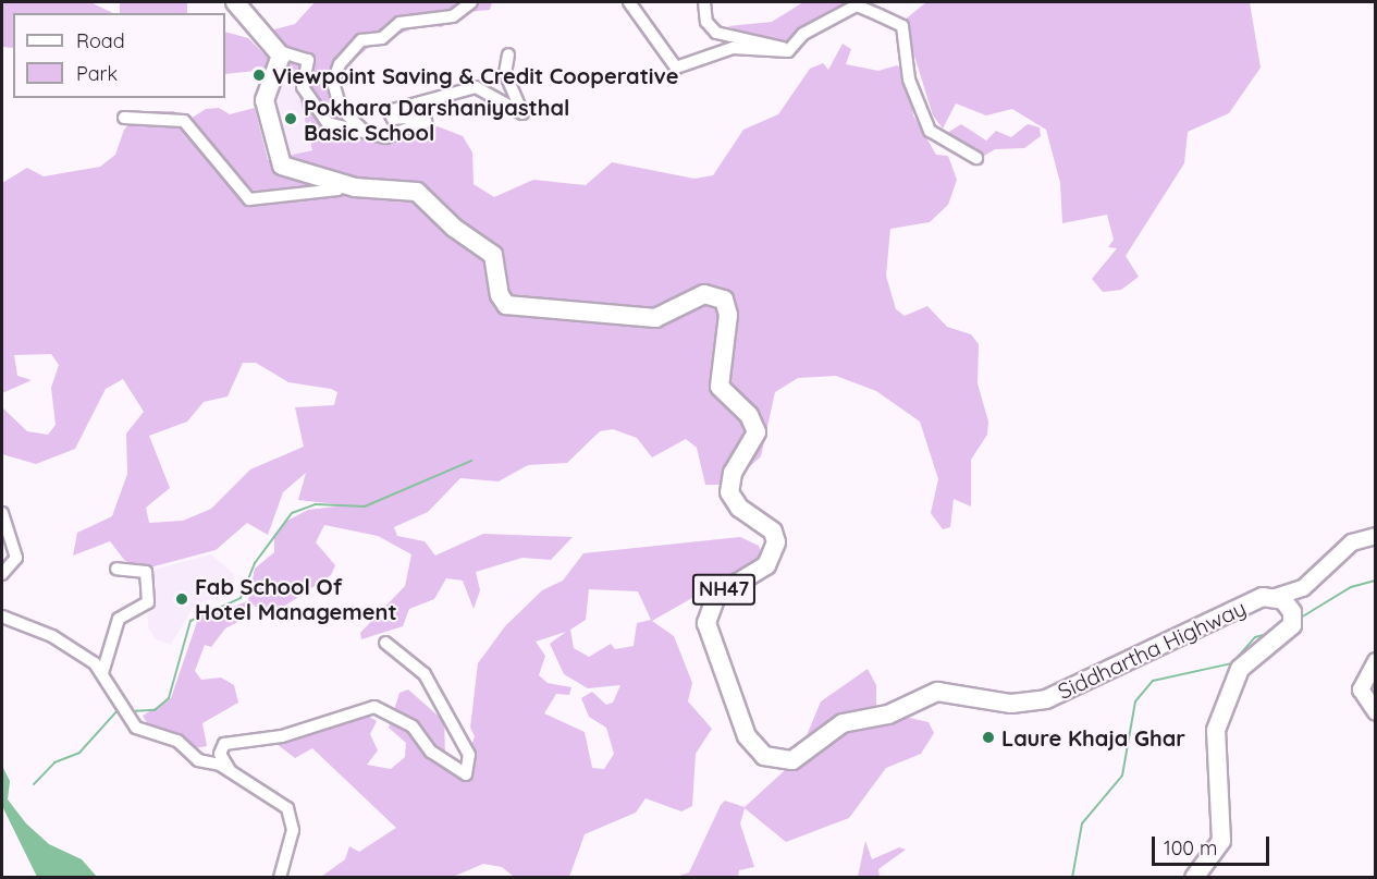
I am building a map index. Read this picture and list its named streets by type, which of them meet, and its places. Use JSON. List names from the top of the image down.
{
  "streets": {
    "highway": ["NH47", "Siddhartha Highway"]
  },
  "places": [
    "Viewpoint Saving & Credit Cooperative",
    "Pokhara Darshaniyasthal Basic School",
    "Fab School Of Hotel Management",
    "Laure Khaja Ghar"
  ],
  "legend": ["Road", "Park"],
  "scale_bar": "100 m"
}
